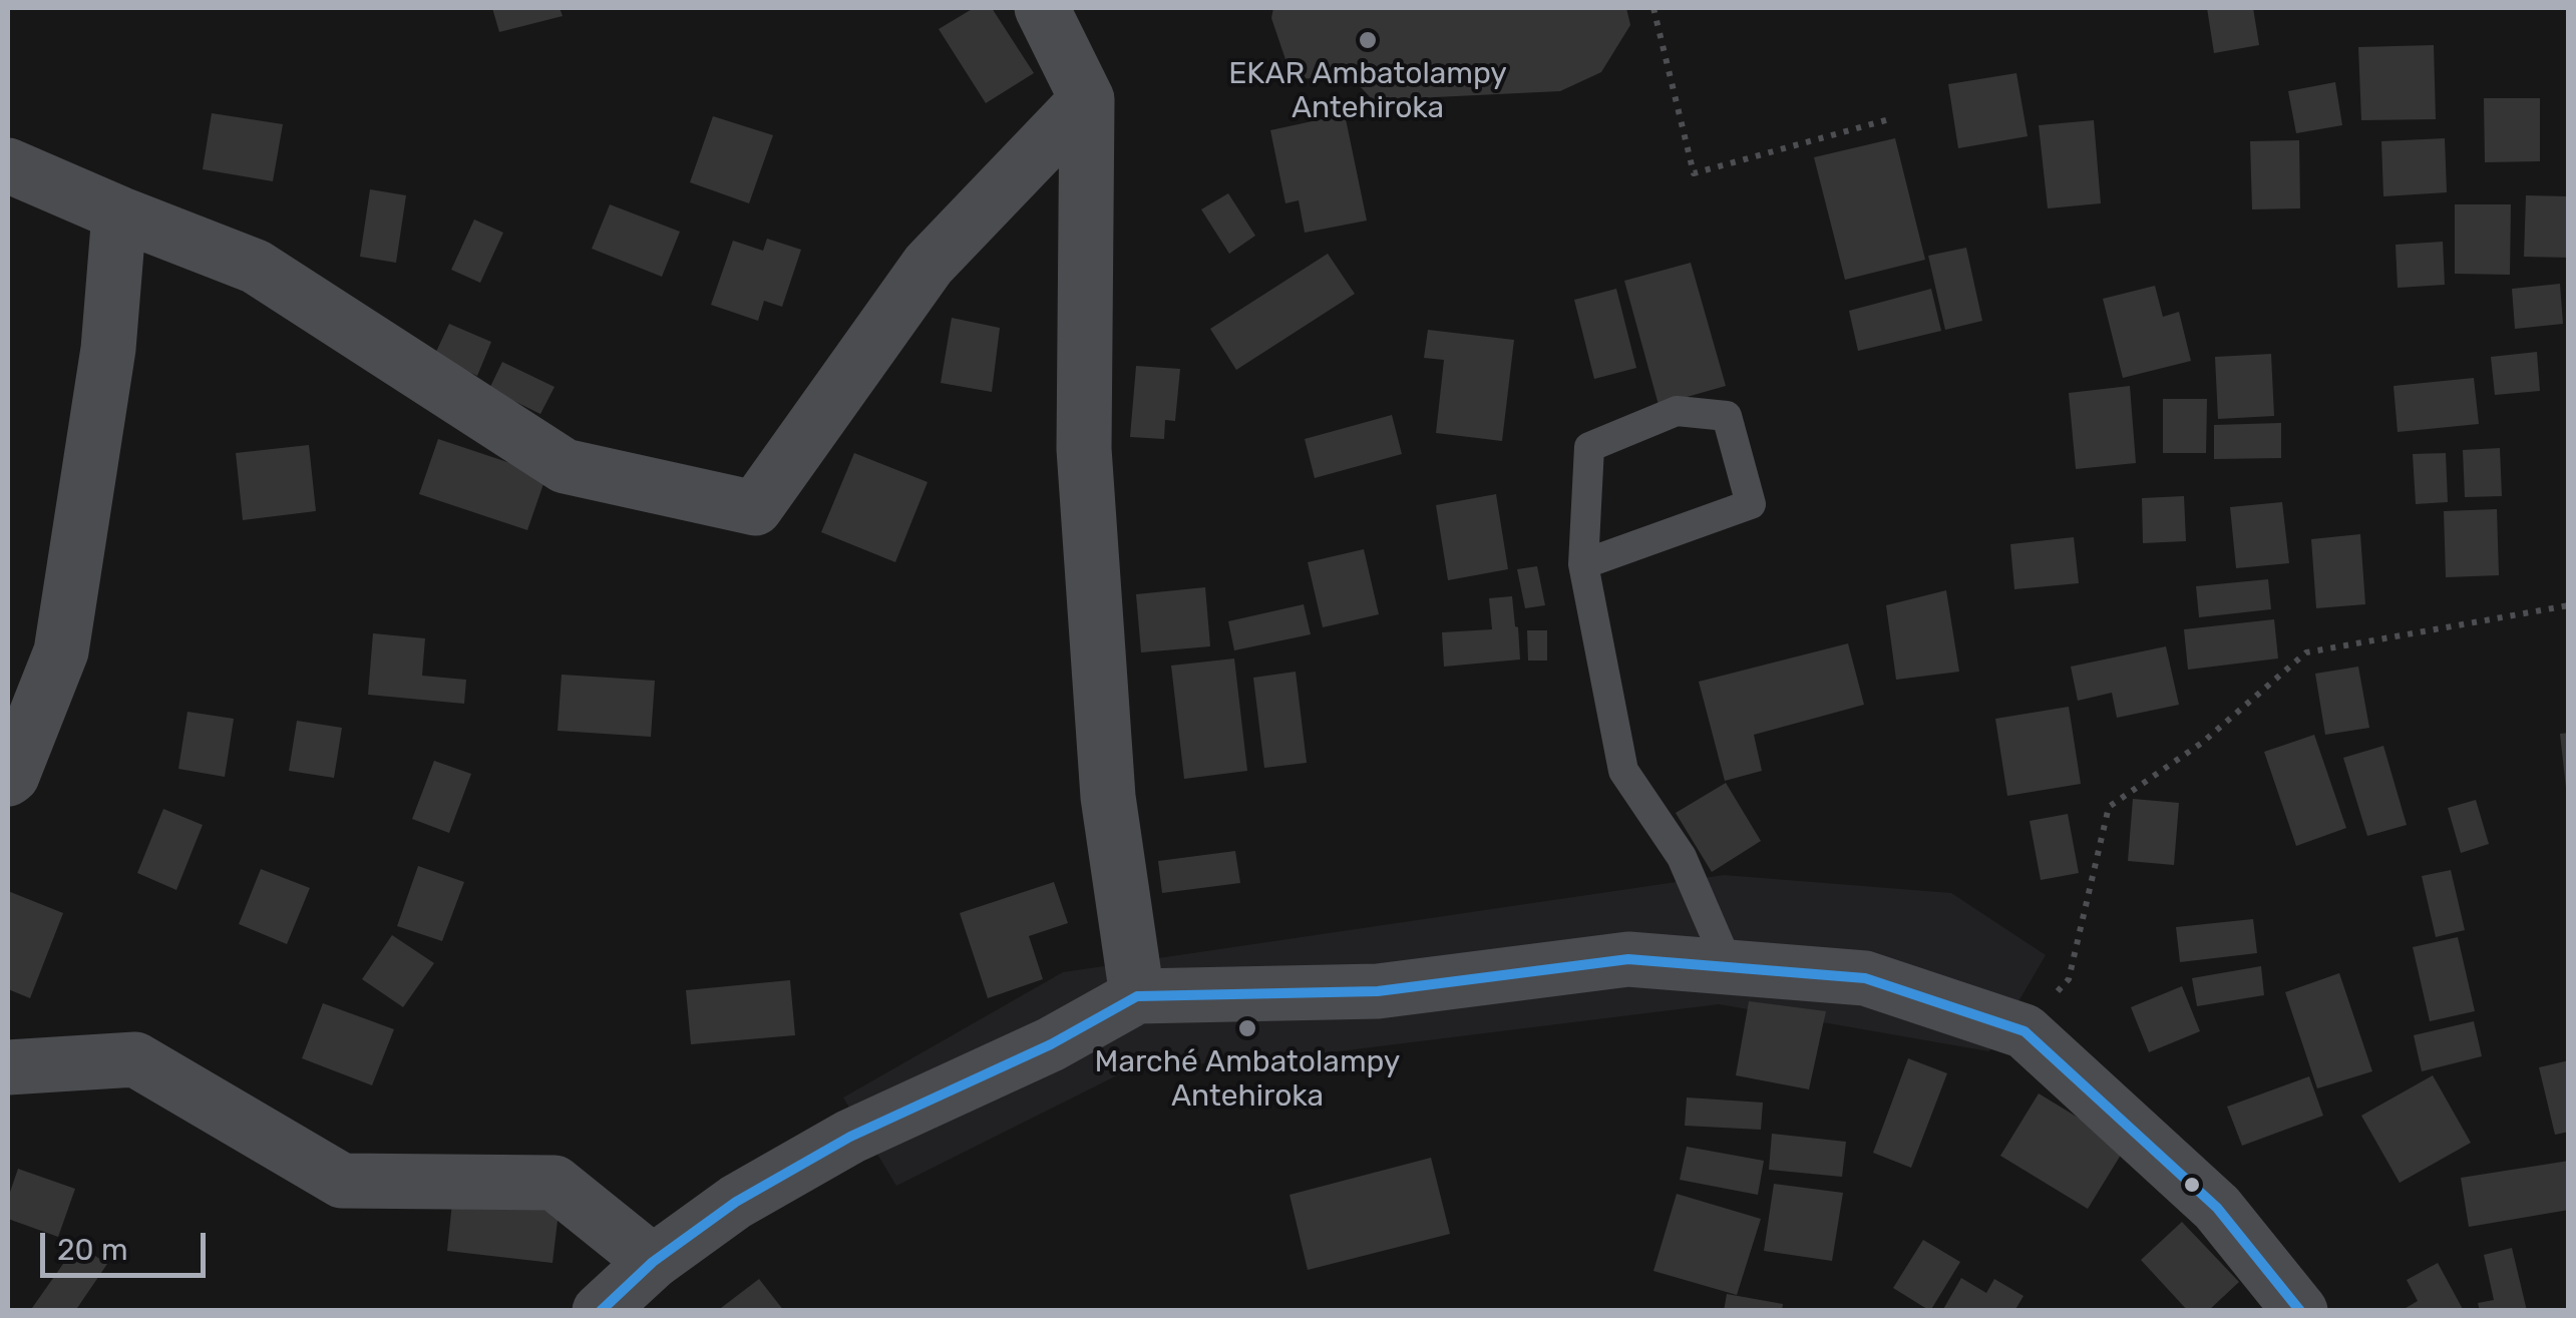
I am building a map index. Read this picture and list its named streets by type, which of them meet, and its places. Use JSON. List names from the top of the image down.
{
  "places": ["EKAR Ambatolampy Antehiroka", "Marché Ambatolampy Antehiroka"],
  "scale_bar": "20 m"
}
